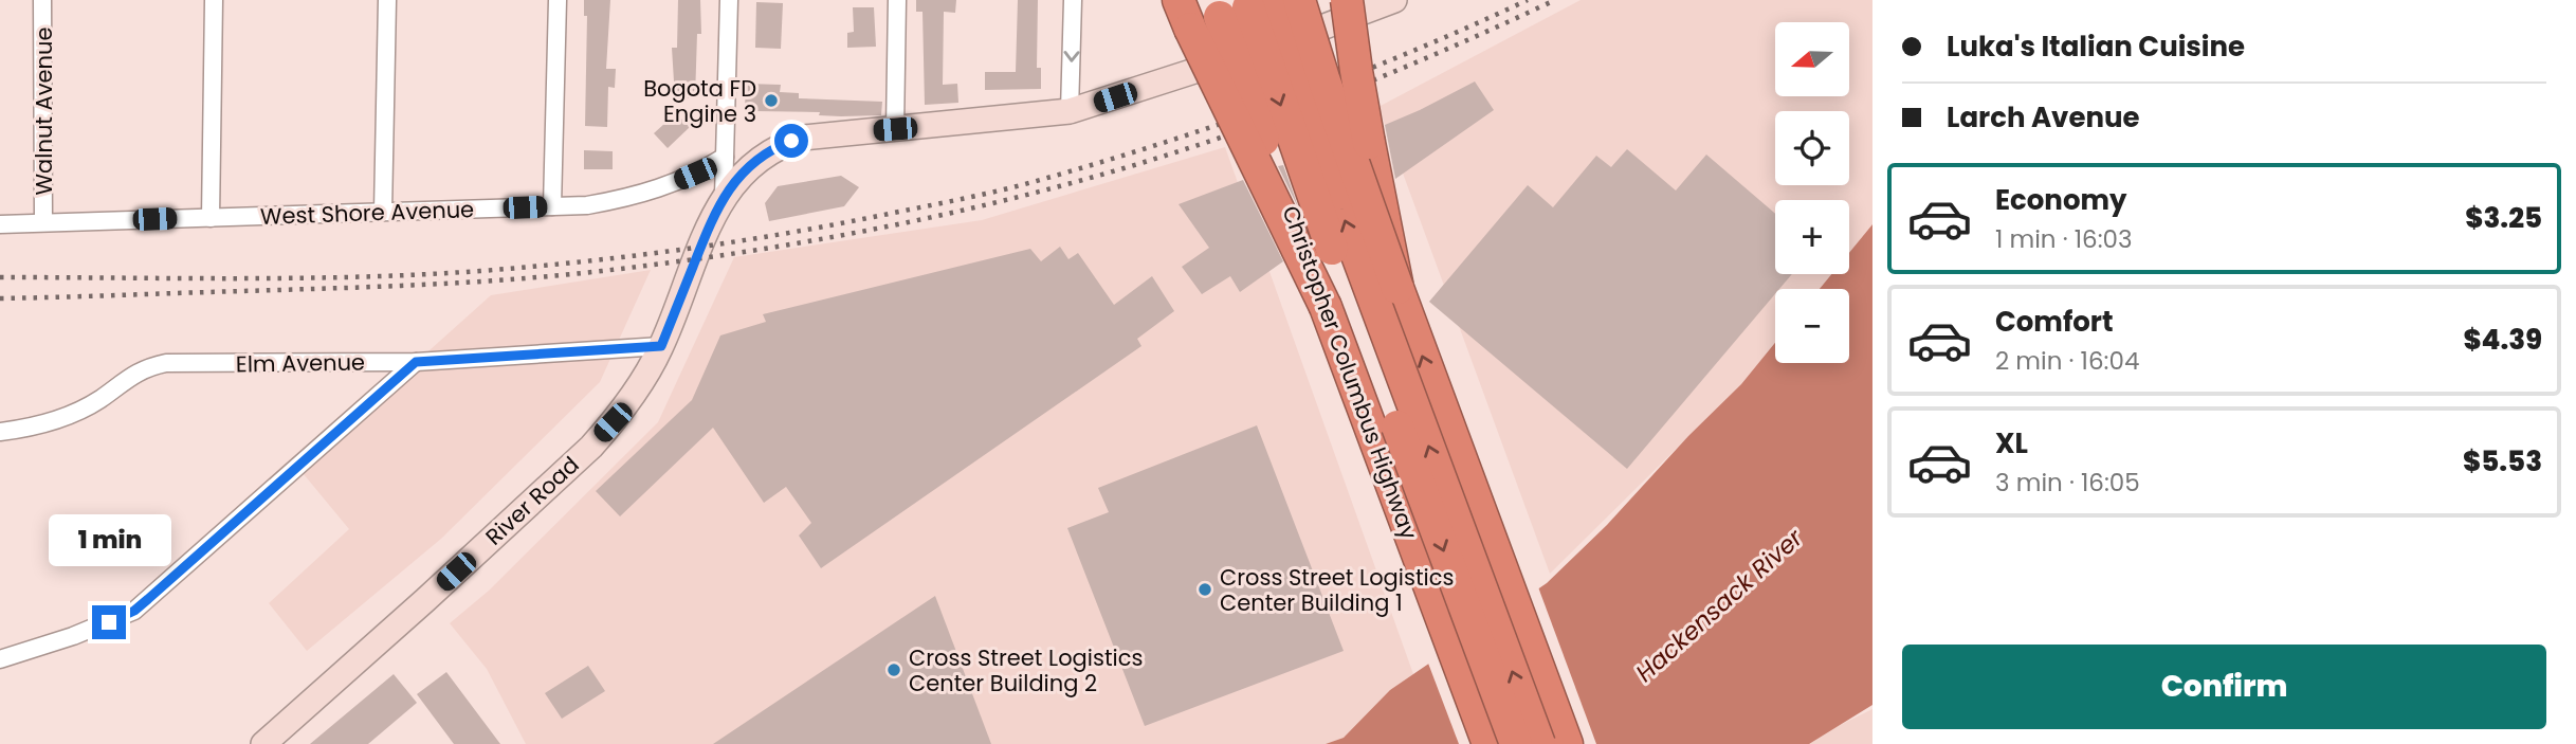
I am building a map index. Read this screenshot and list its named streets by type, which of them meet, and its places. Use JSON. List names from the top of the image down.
{
  "streets": {
    "highway": ["Christopher Columbus Highway"],
    "main road": ["River Road"],
    "street": ["Walnut Avenue", "West Shore Avenue", "Elm Avenue"]
  },
  "crossings": [
    ["Walnut Avenue", "West Shore Avenue"],
    ["Elm Avenue", "River Road"]
  ],
  "water": ["Hackensack River"],
  "places": ["Bogota FD Engine 3", "Cross Street Logistics Center Building 1", "Cross Street Logistics Center Building 2"],
  "north": "left",
  "page": {
    "banner": ["Luka's Italian Cuisine", "Larch Avenue"],
    "map_buttons": ["+", "−"],
    "list": [
      {
        "name": "Economy",
        "note": "1 min · 16:03",
        "value": "$3.25"
      },
      {
        "name": "Comfort",
        "note": "2 min · 16:04",
        "value": "$4.39"
      },
      {
        "name": "XL",
        "note": "3 min · 16:05",
        "value": "$5.53"
      }
    ],
    "bubble": "1 min",
    "buttons": "Confirm"
  }
}
